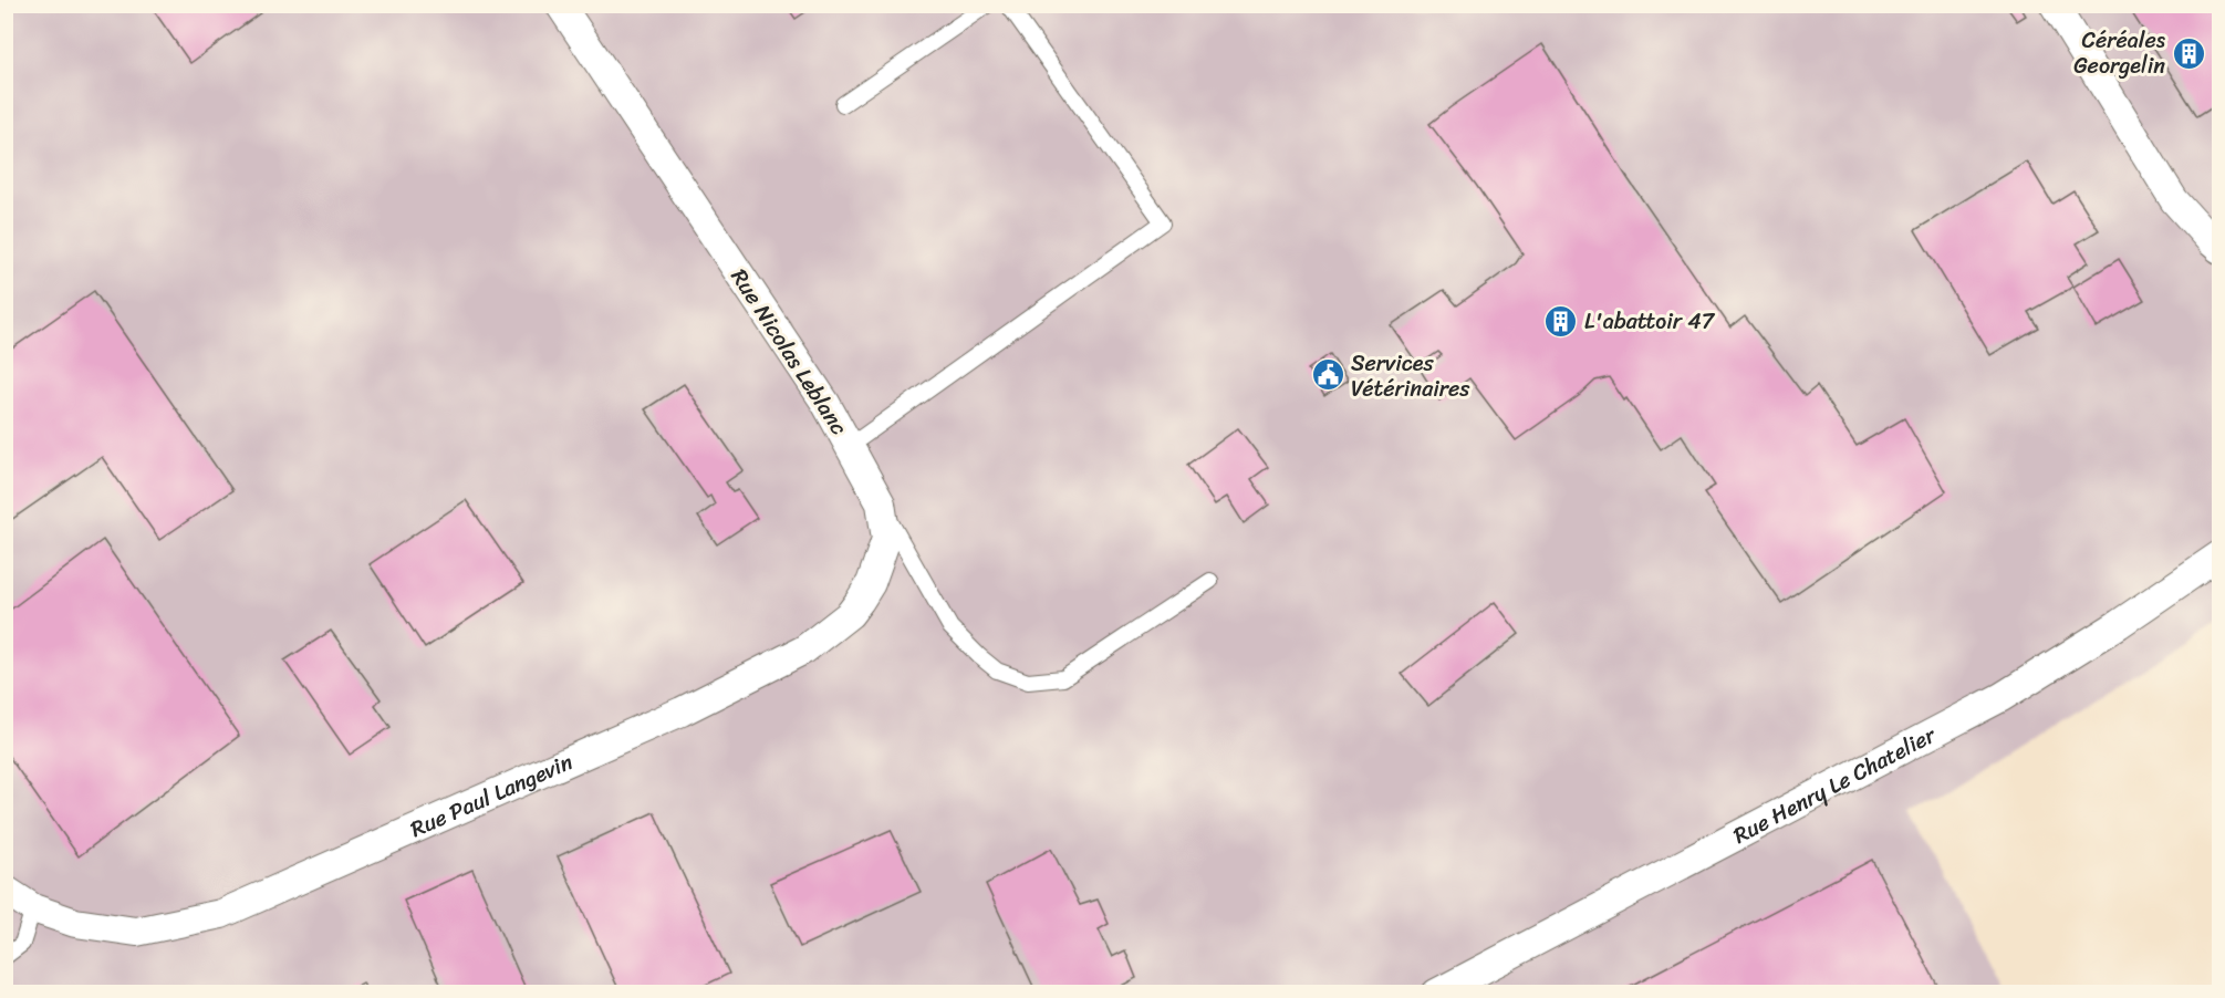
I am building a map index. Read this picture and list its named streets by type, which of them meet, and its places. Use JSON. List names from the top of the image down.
{
  "streets": {
    "street": ["Rue Nicolas Leblanc", "Rue Henry Le Chatelier", "Rue Paul Langevin"]
  },
  "crossings": [
    ["Rue Nicolas Leblanc", "Rue Paul Langevin"]
  ],
  "places": {
    "building": ["Céréales Georgelin", "L'abattoir 47"],
    "public building": ["Services Vétérinaires"]
  }
}
